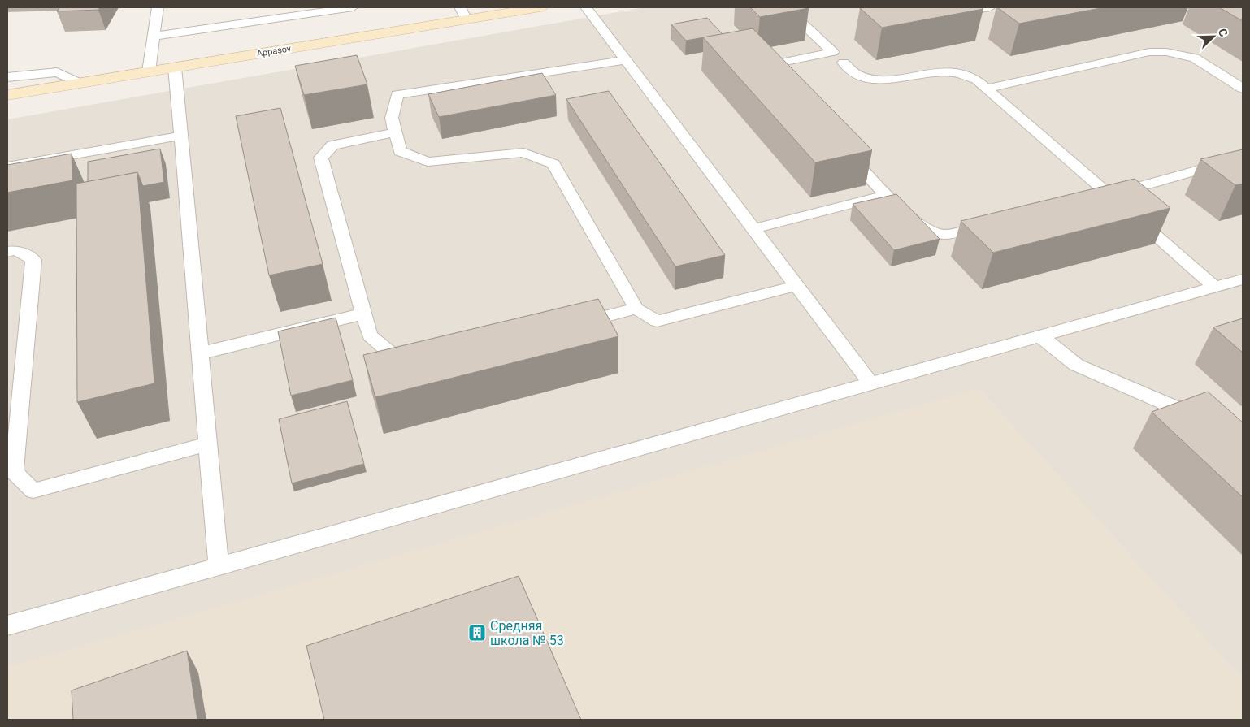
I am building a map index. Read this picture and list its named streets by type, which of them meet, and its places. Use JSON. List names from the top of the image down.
{
  "streets": {
    "street": ["Appasov"]
  },
  "places": {
    "building": ["Средняя школа № 53"]
  },
  "north": "top right"
}
